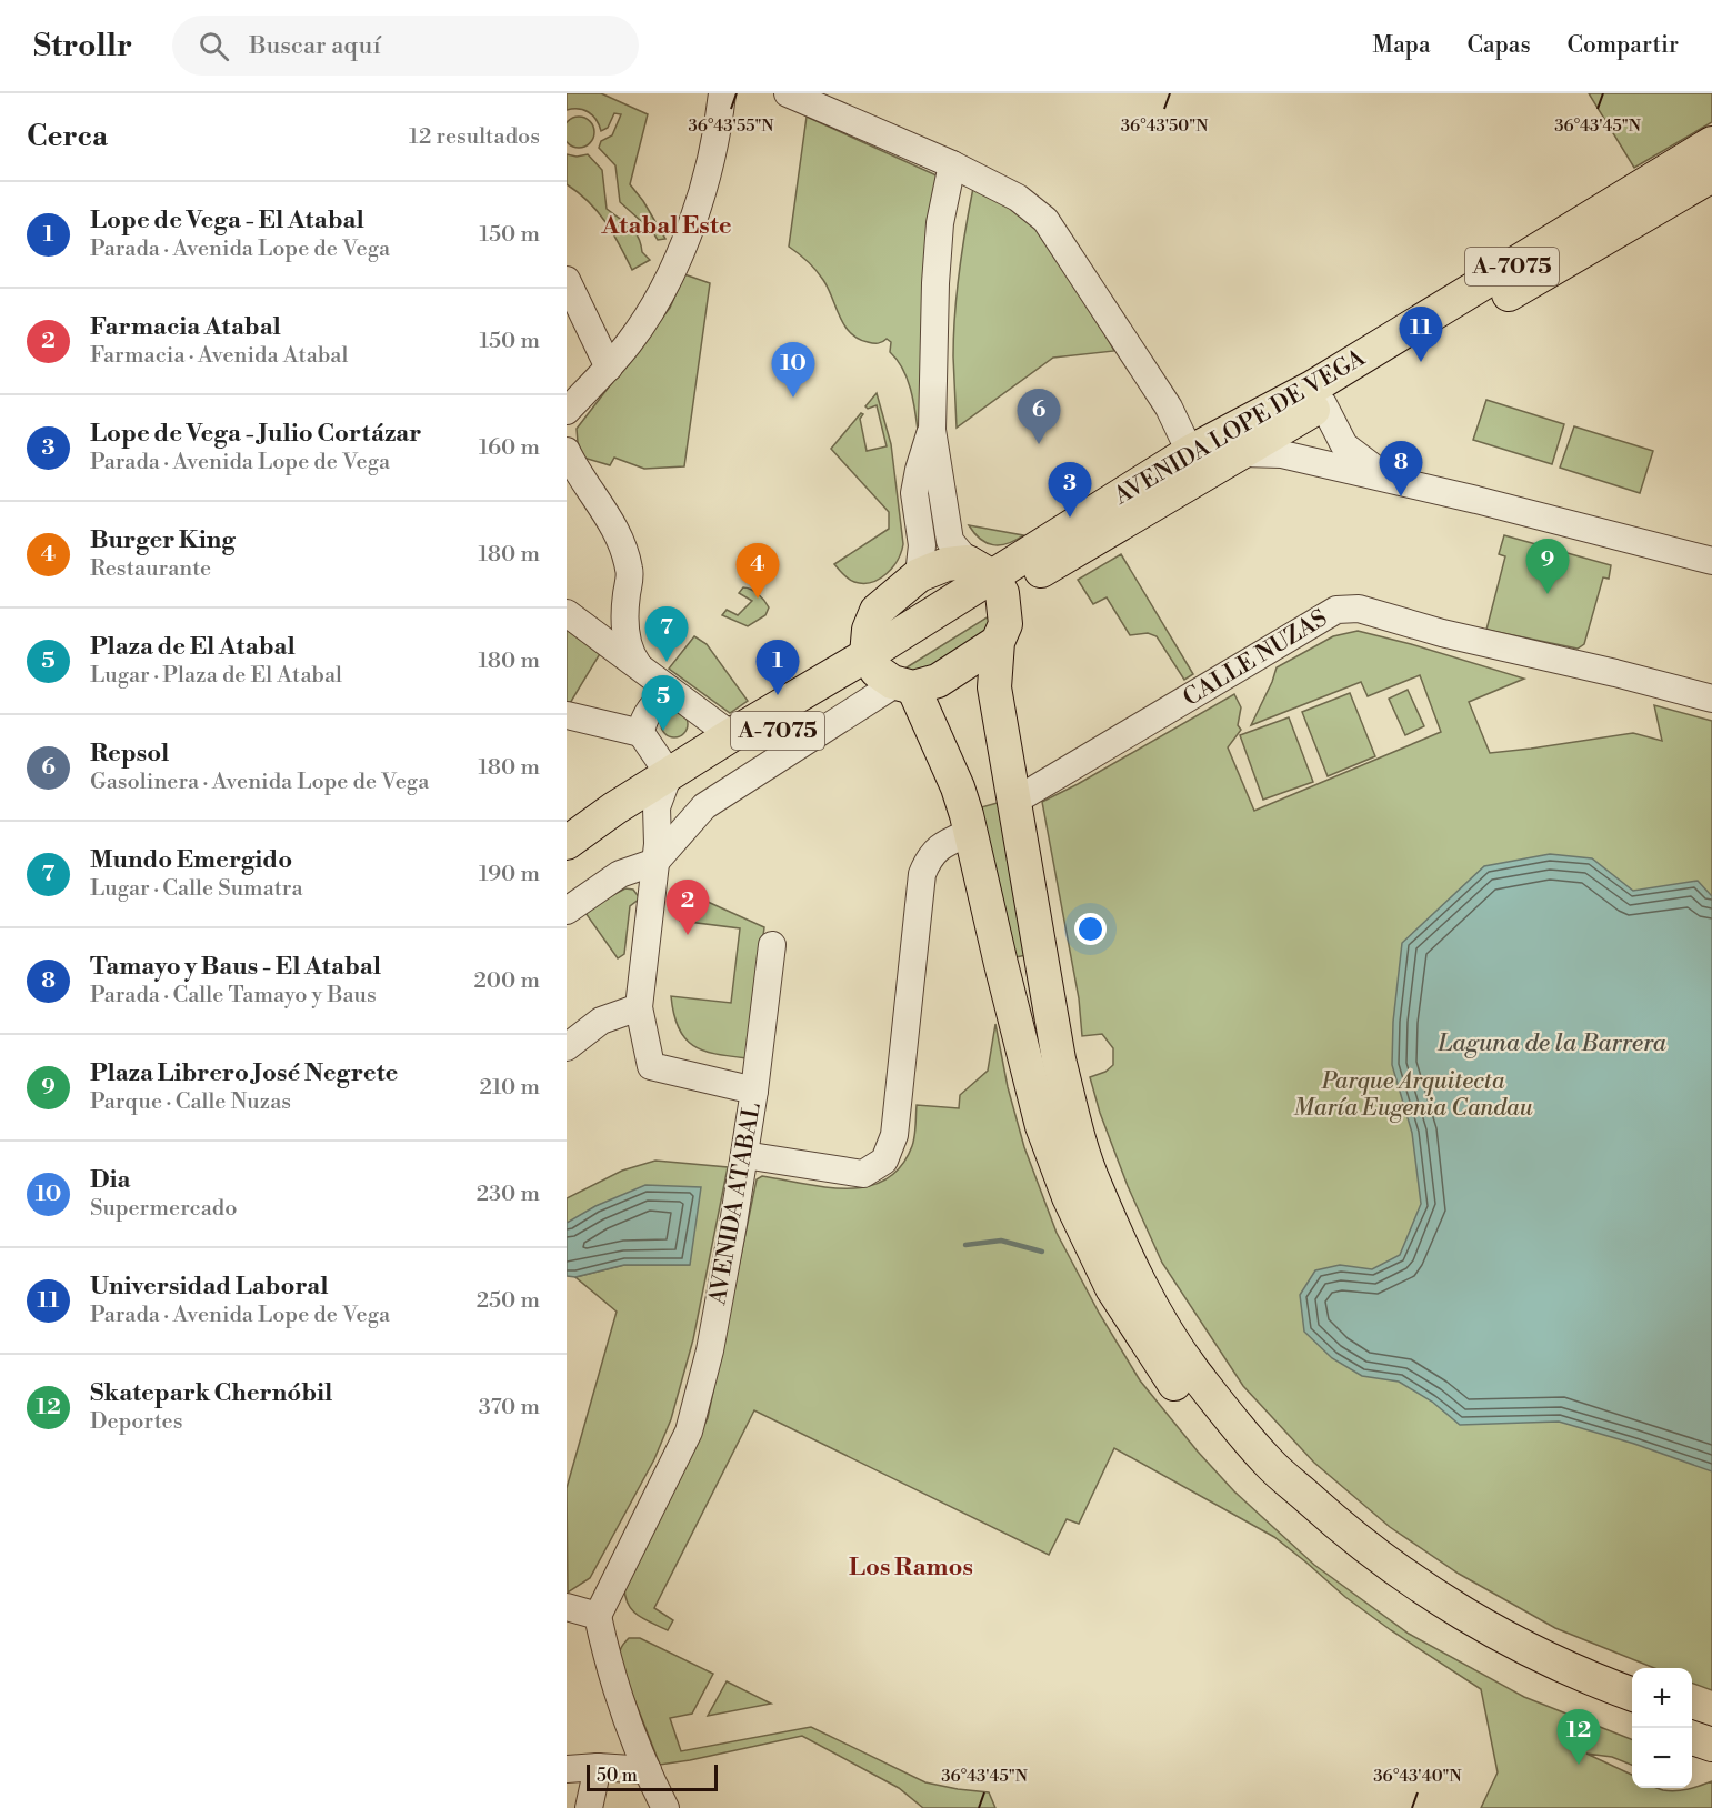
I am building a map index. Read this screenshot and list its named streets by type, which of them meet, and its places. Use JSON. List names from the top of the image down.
{
  "streets": {
    "main road": ["A-7075", "AVENIDA LOPE DE VEGA"],
    "street": ["CALLE NUZAS", "AVENIDA ATABAL"]
  },
  "crossings": [
    ["AVENIDA LOPE DE VEGA", "AVENIDA ATABAL"]
  ],
  "districts": ["Atabal Este", "Los Ramos"],
  "water": ["Laguna de la Barrera"],
  "parks": ["Parque Arquitecta María Eugenia Candau"],
  "scale_bar": "50 m",
  "page": {
    "header": "Strollr",
    "search": "Buscar aquí",
    "nav": ["Mapa", "Capas", "Compartir"],
    "heading": ["Cerca", "12 resultados"],
    "list": [
      {
        "mark": "1",
        "name": "Lope de Vega - El Atabal",
        "note": "Parada · Avenida Lope de Vega",
        "value": "150 m"
      },
      {
        "mark": "2",
        "name": "Farmacia Atabal",
        "note": "Farmacia · Avenida Atabal",
        "value": "150 m"
      },
      {
        "mark": "3",
        "name": "Lope de Vega - Julio Cortázar",
        "note": "Parada · Avenida Lope de Vega",
        "value": "160 m"
      },
      {
        "mark": "4",
        "name": "Burger King",
        "note": "Restaurante",
        "value": "180 m"
      },
      {
        "mark": "5",
        "name": "Plaza de El Atabal",
        "note": "Lugar · Plaza de El Atabal",
        "value": "180 m"
      },
      {
        "mark": "6",
        "name": "Repsol",
        "note": "Gasolinera · Avenida Lope de Vega",
        "value": "180 m"
      },
      {
        "mark": "7",
        "name": "Mundo Emergido",
        "note": "Lugar · Calle Sumatra",
        "value": "190 m"
      },
      {
        "mark": "8",
        "name": "Tamayo y Baus - El Atabal",
        "note": "Parada · Calle Tamayo y Baus",
        "value": "200 m"
      },
      {
        "mark": "9",
        "name": "Plaza Librero José Negrete",
        "note": "Parque · Calle Nuzas",
        "value": "210 m"
      },
      {
        "mark": "10",
        "name": "Dia",
        "note": "Supermercado",
        "value": "230 m"
      },
      {
        "mark": "11",
        "name": "Universidad Laboral",
        "note": "Parada · Avenida Lope de Vega",
        "value": "250 m"
      },
      {
        "mark": "12",
        "name": "Skatepark Chernóbil",
        "note": "Deportes",
        "value": "370 m"
      }
    ],
    "pins": [
      "11",
      "10",
      "6",
      "8",
      "3",
      "9",
      "4",
      "7",
      "1",
      "5",
      "2",
      "12"
    ],
    "map_buttons": ["+", "−"],
    "scale": "50 m"
  },
  "coordinates": [
    "36°43'55\"N",
    "36°43'50\"N",
    "36°43'45\"N",
    "36°43'40\"N"
  ]
}
